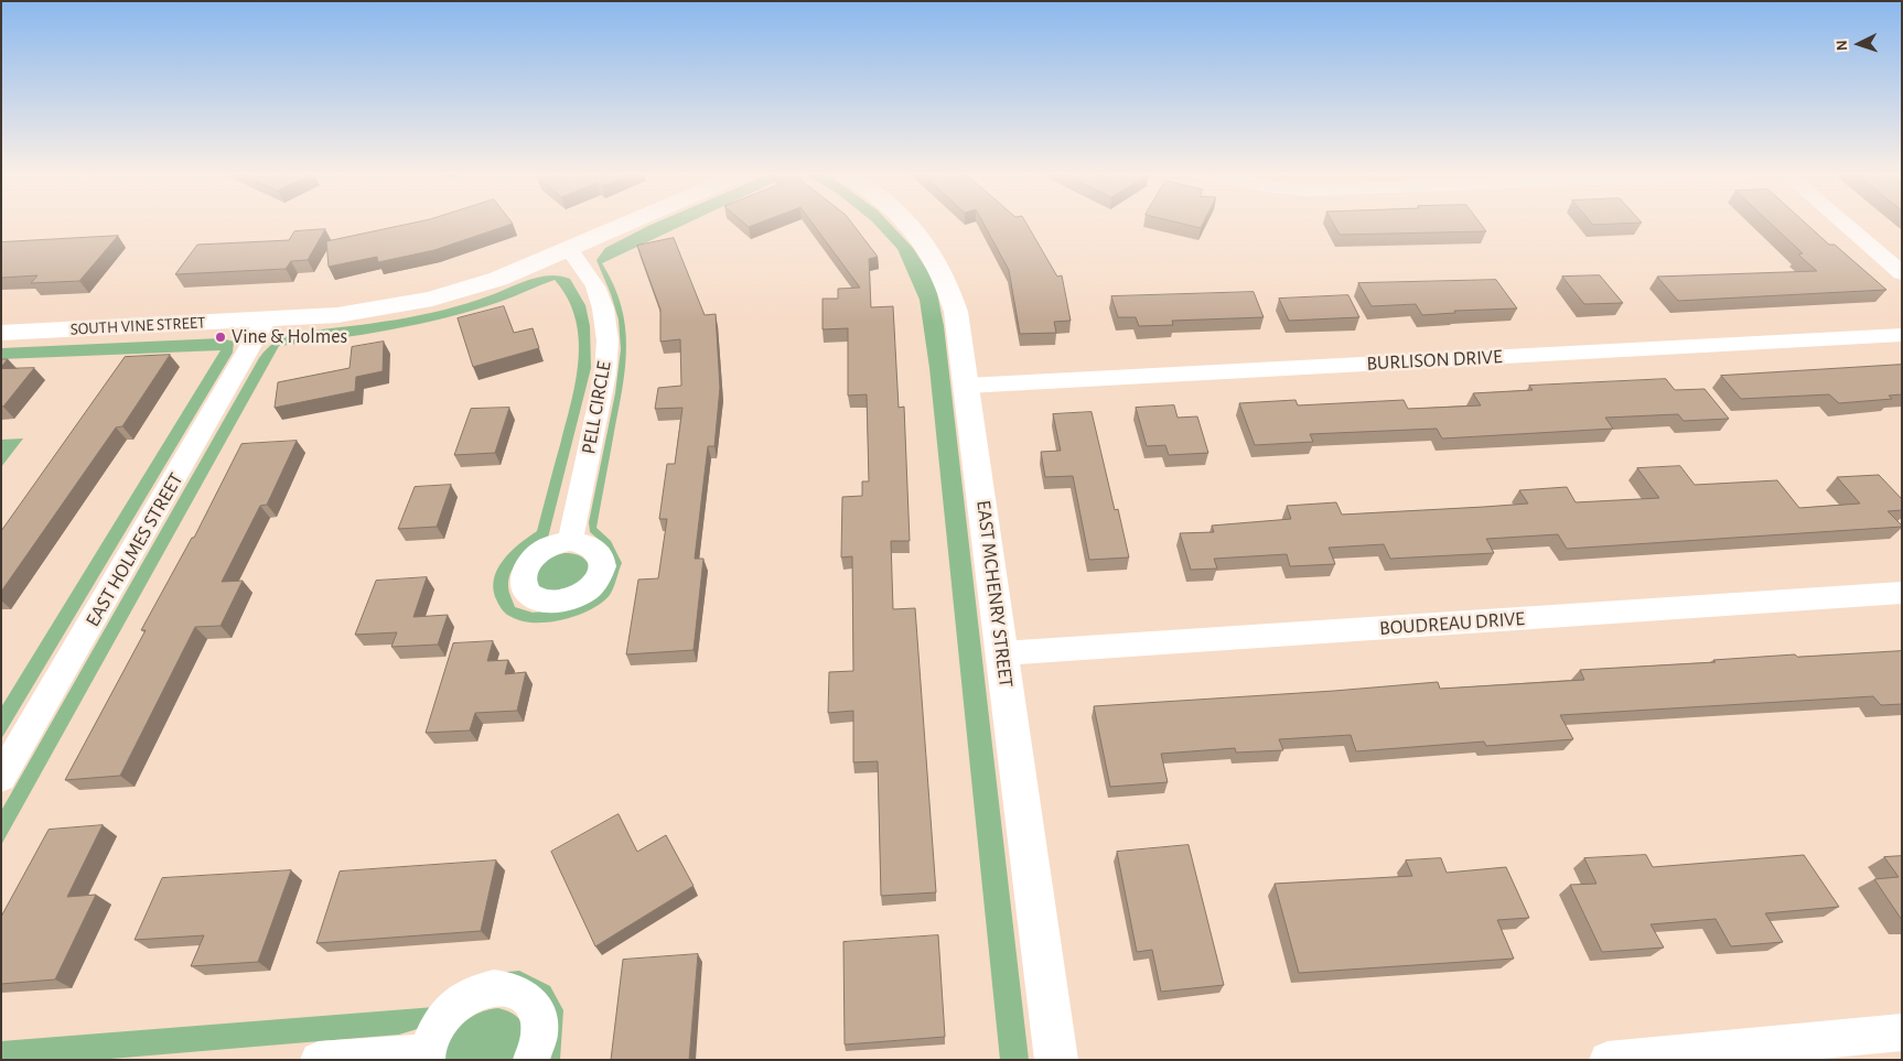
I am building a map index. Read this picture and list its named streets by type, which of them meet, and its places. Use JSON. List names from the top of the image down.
{
  "streets": {
    "street": [
      "SOUTH VINE STREET",
      "BURLISON DRIVE",
      "PELL CIRCLE",
      "EAST HOLMES STREET",
      "EAST MCHENRY STREET",
      "BOUDREAU DRIVE"
    ]
  },
  "crossings": [
    ["SOUTH VINE STREET", "PELL CIRCLE"],
    ["SOUTH VINE STREET", "EAST HOLMES STREET"],
    ["BURLISON DRIVE", "EAST MCHENRY STREET"],
    ["EAST MCHENRY STREET", "BOUDREAU DRIVE"]
  ],
  "places": ["Vine & Holmes"],
  "north": "left"
}
